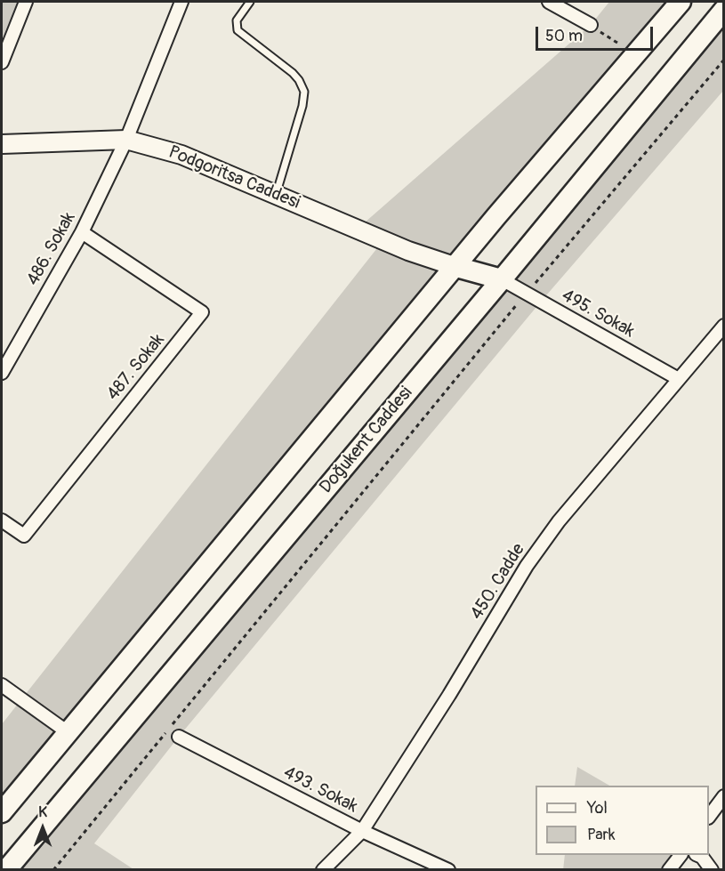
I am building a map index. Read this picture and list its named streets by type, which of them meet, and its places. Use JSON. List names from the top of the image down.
{
  "streets": {
    "main road": ["Podgoritsa Caddesi", "Doğukent Caddesi"],
    "street": [
      "486. Sokak",
      "495. Sokak",
      "487. Sokak",
      "450. Cadde",
      "493. Sokak"
    ]
  },
  "crossings": [
    ["Podgoritsa Caddesi", "486. Sokak"],
    ["486. Sokak", "487. Sokak"],
    ["495. Sokak", "Doğukent Caddesi"],
    ["495. Sokak", "450. Cadde"],
    ["450. Cadde", "493. Sokak"]
  ],
  "legend": ["Yol", "Park"],
  "scale_bar": "50 m",
  "north": "top"
}
